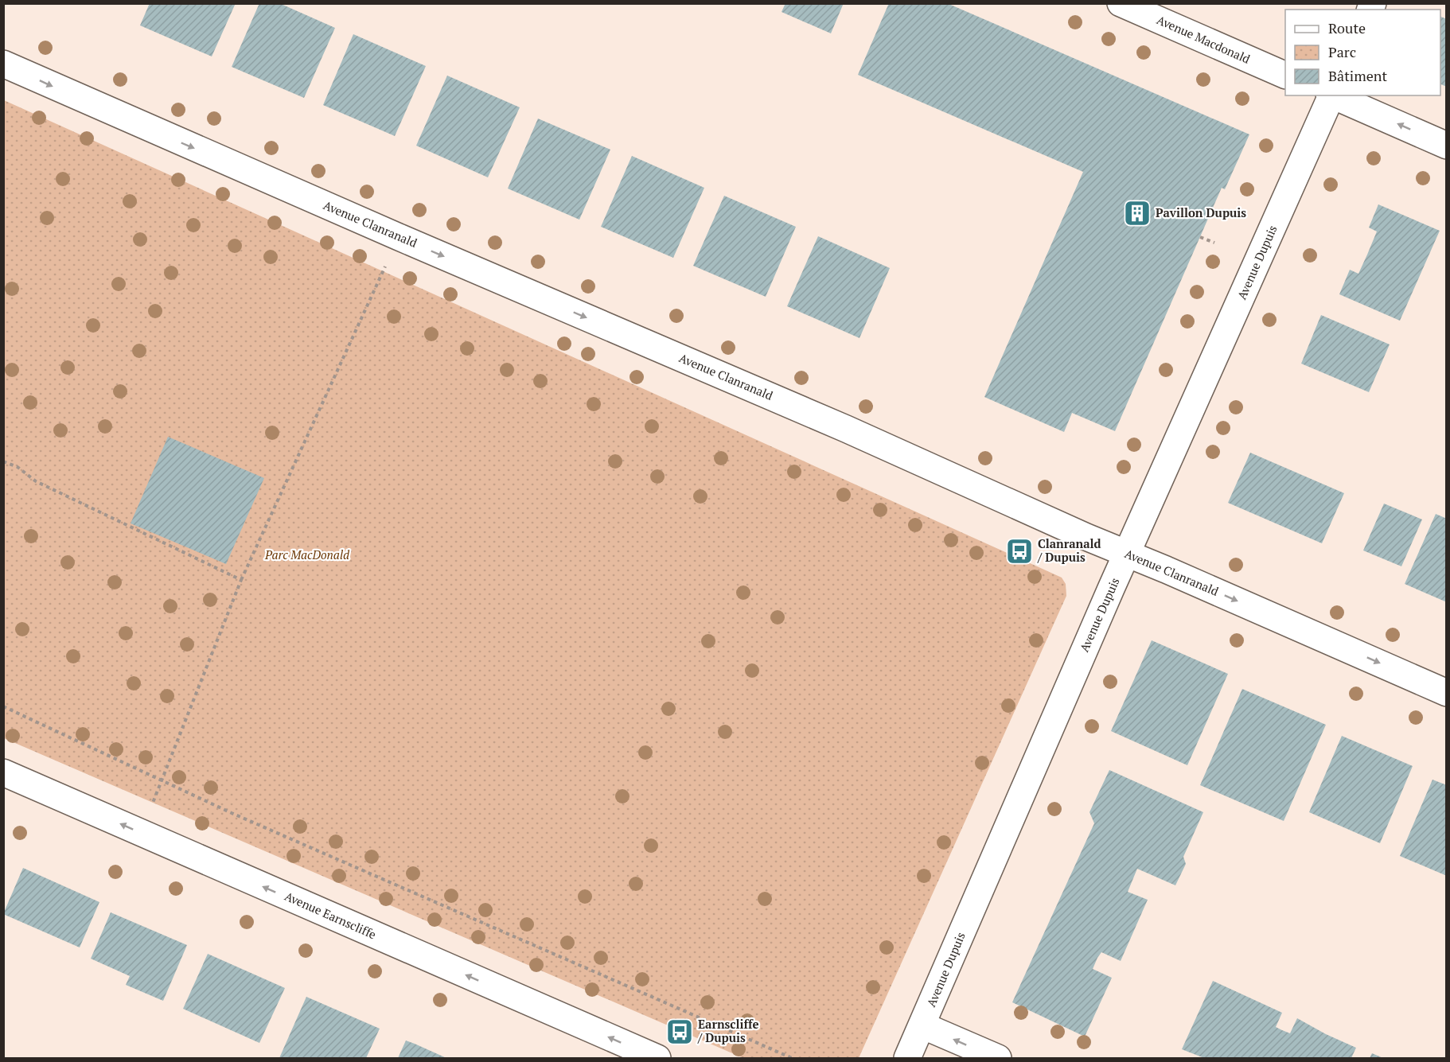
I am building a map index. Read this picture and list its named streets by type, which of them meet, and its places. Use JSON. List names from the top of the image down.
{
  "streets": {
    "street": [
      "Avenue Macdonald",
      "Avenue Clanranald",
      "Avenue Dupuis",
      "Avenue Earnscliffe"
    ]
  },
  "crossings": [
    ["Avenue Clanranald", "Avenue Dupuis"]
  ],
  "one_way": ["Avenue Clanranald", "Avenue Earnscliffe"],
  "parks": ["Parc MacDonald"],
  "places": {
    "building": ["Pavillon Dupuis"],
    "bus stop": ["Clanranald / Dupuis", "Earnscliffe / Dupuis"]
  },
  "legend": ["Route", "Parc", "Bâtiment"]
}
